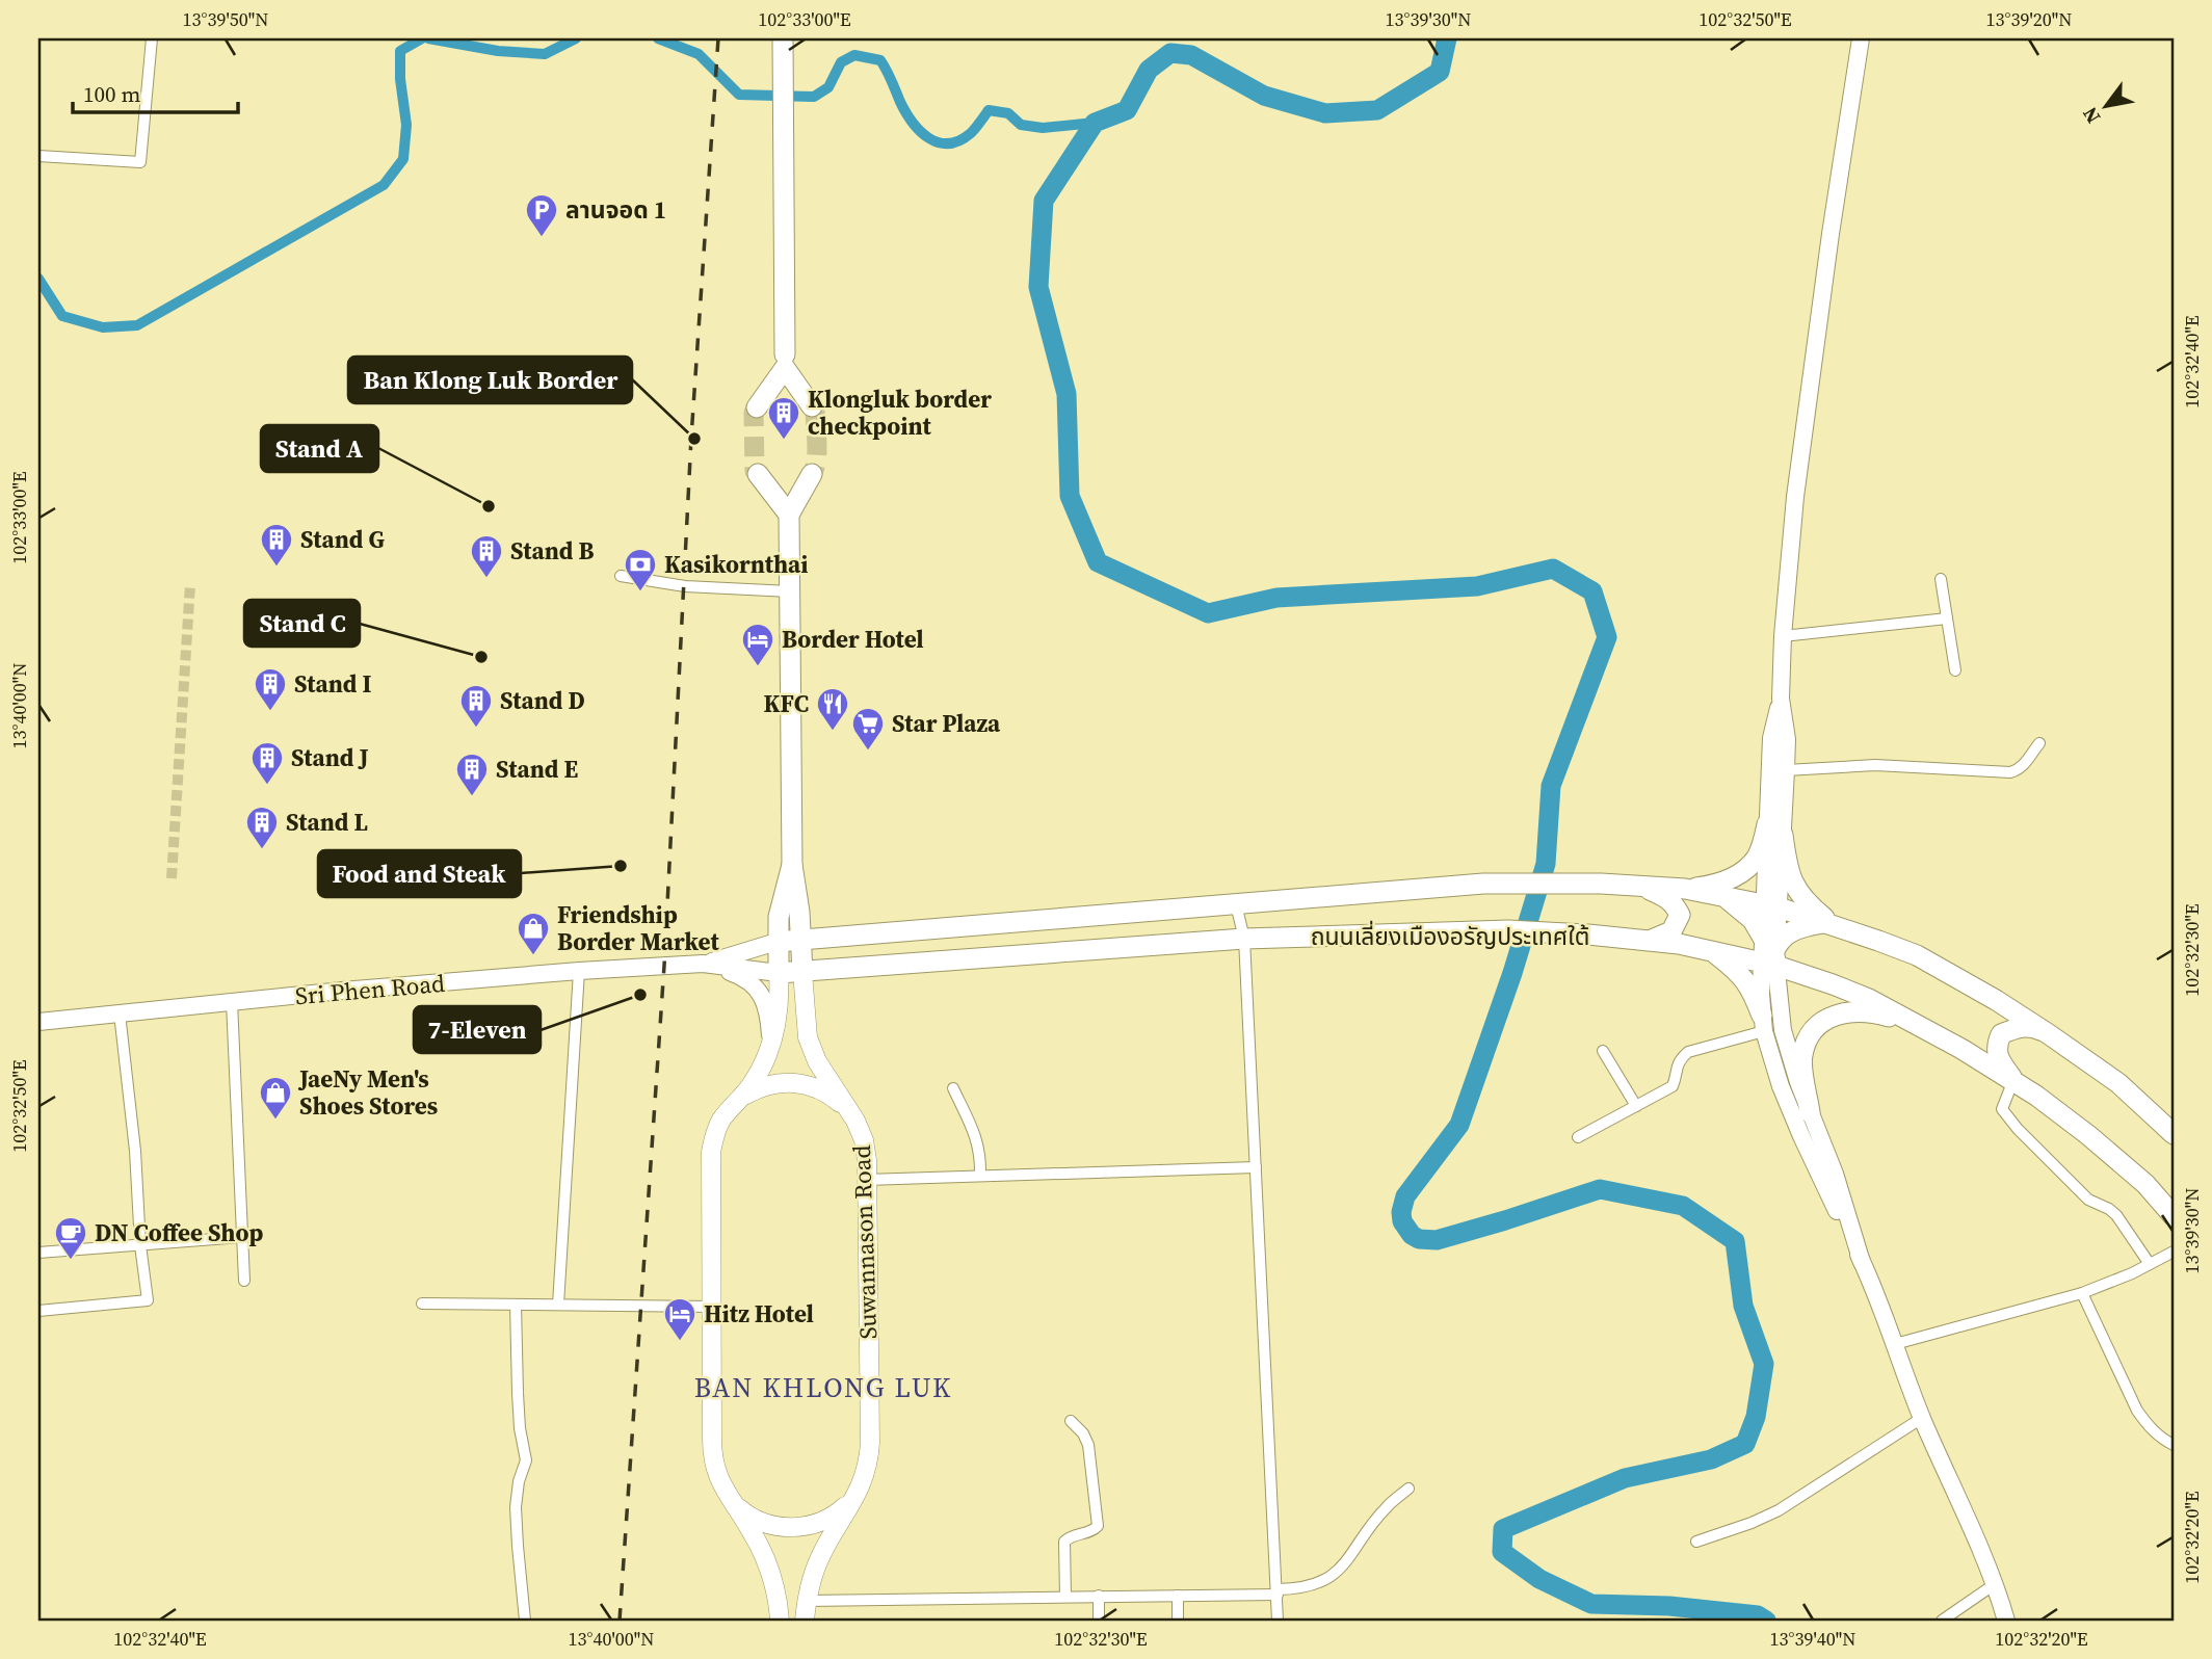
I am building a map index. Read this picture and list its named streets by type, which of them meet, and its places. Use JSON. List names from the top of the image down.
{
  "streets": {
    "highway": ["ถนนเลี่ยงเมืองอรัญประเทศใต้", "Suwannason Road"],
    "main road": ["Sri Phen Road"]
  },
  "crossings": [
    ["ถนนเลี่ยงเมืองอรัญประเทศใต้", "Sri Phen Road"],
    ["ถนนเลี่ยงเมืองอรัญประเทศใต้", "Suwannason Road"],
    ["Sri Phen Road", "Suwannason Road"]
  ],
  "districts": ["BAN KHLONG LUK"],
  "places": {
    "parking": ["ลานจอด 1"],
    "other": [
      "Ban Klong Luk Border",
      "Stand A",
      "Stand C",
      "Food and Steak",
      "7-Eleven"
    ],
    "building": [
      "Klongluk border checkpoint",
      "Stand G",
      "Stand B",
      "Stand I",
      "Stand D",
      "Stand J",
      "Stand E",
      "Stand L"
    ],
    "bank": ["Kasikornthai"],
    "hotel": ["Border Hotel", "Hitz Hotel"],
    "restaurant": ["KFC"],
    "supermarket": ["Star Plaza"],
    "shop": ["Friendship Border Market", "JaeNy Men's Shoes Stores"],
    "cafe": ["DN Coffee Shop"]
  },
  "scale_bar": "100 m",
  "north": "bottom left",
  "coordinates": [
    "13°39'50\"N",
    "102°33'00\"E",
    "13°39'30\"N",
    "102°32'50\"E",
    "13°39'20\"N",
    "102°32'40\"E",
    "13°40'00\"N",
    "102°32'30\"E",
    "102°32'20\"E",
    "13°39'40\"N"
  ]
}
